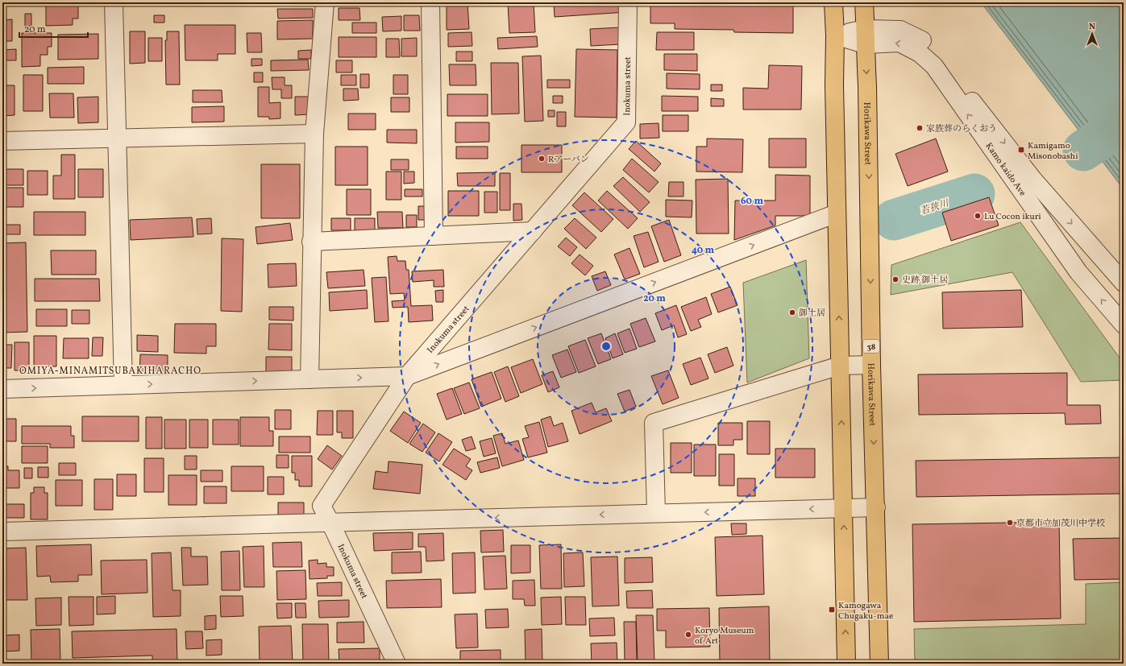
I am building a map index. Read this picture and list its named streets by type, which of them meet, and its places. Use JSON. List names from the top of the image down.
{
  "streets": {
    "main road": ["Horikawa Street", "38"],
    "street": ["Inokuma street", "Kamo kaido Ave"]
  },
  "crossings": [
    ["Horikawa Street", "Kamo kaido Ave"],
    ["Horikawa Street", "38"],
    ["Kamo kaido Ave", "38"]
  ],
  "districts": ["OMIYA-MINAMITSUBAKIHARACHO"],
  "water": ["若狭川"],
  "places": {
    "other": [
      "家族葬のらくおう",
      "Rアーバン",
      "Lu Cocon ikuri",
      "史跡 御土居",
      "御土居",
      "京都市立加茂川中学校",
      "Koryo Museum of Art"
    ],
    "transit": ["Kamigamo Misonobashi", "Kamogawa Chugaku-mae"]
  },
  "scale_bar": "20 m",
  "north": "top",
  "rings": ["60 m", "40 m", "20 m"]
}
